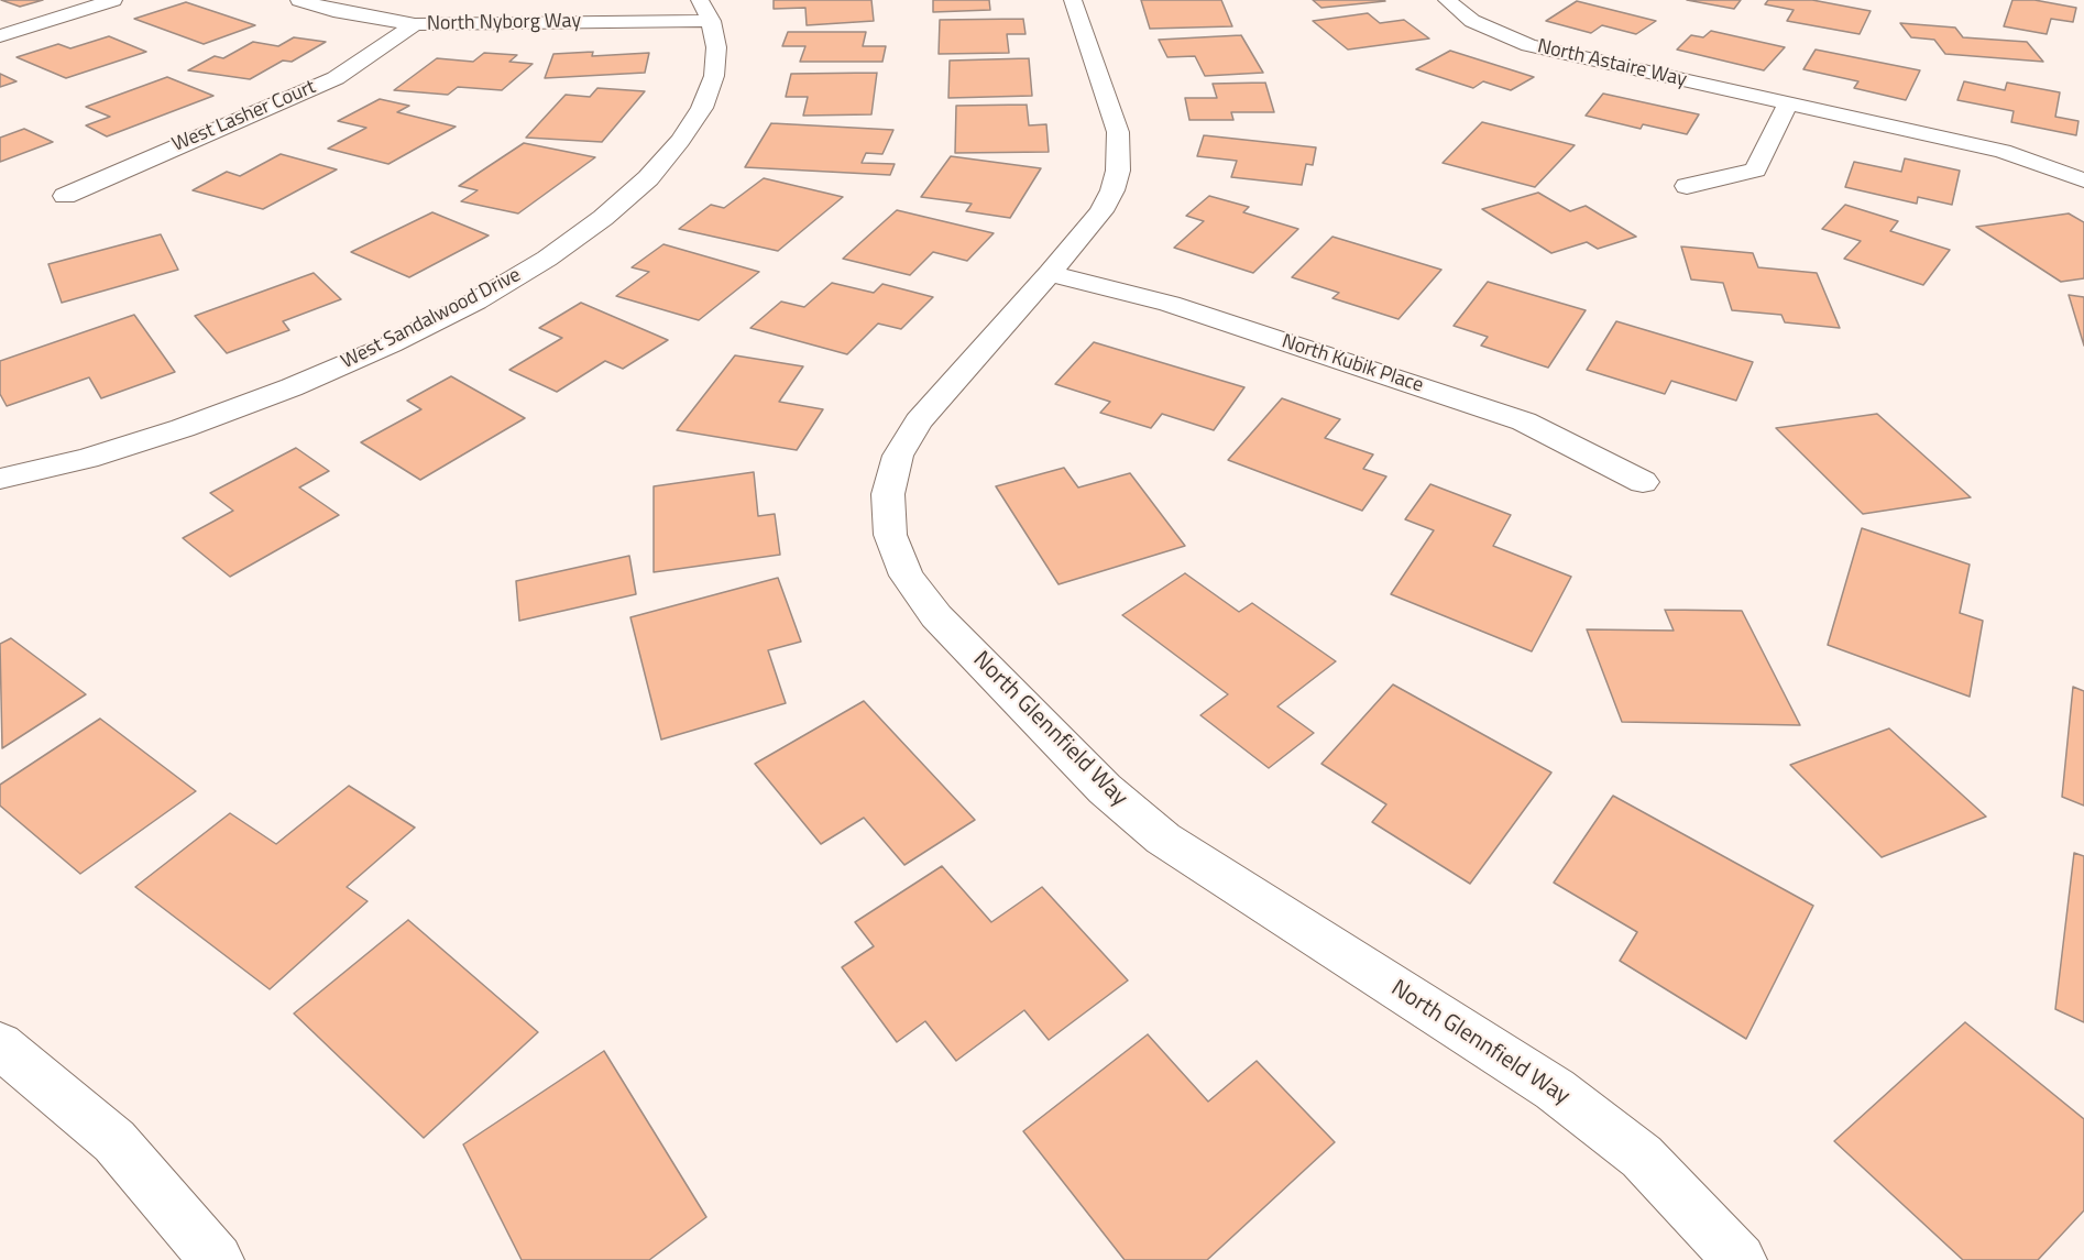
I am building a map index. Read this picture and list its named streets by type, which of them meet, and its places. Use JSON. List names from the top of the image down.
{
  "streets": {
    "street": [
      "North Nyborg Way",
      "North Astaire Way",
      "West Lasher Court",
      "West Sandalwood Drive",
      "North Kubik Place",
      "North Glennfield Way"
    ]
  },
  "crossings": [
    ["North Nyborg Way", "West Lasher Court"],
    ["North Nyborg Way", "West Sandalwood Drive"],
    ["North Kubik Place", "North Glennfield Way"]
  ]
}
